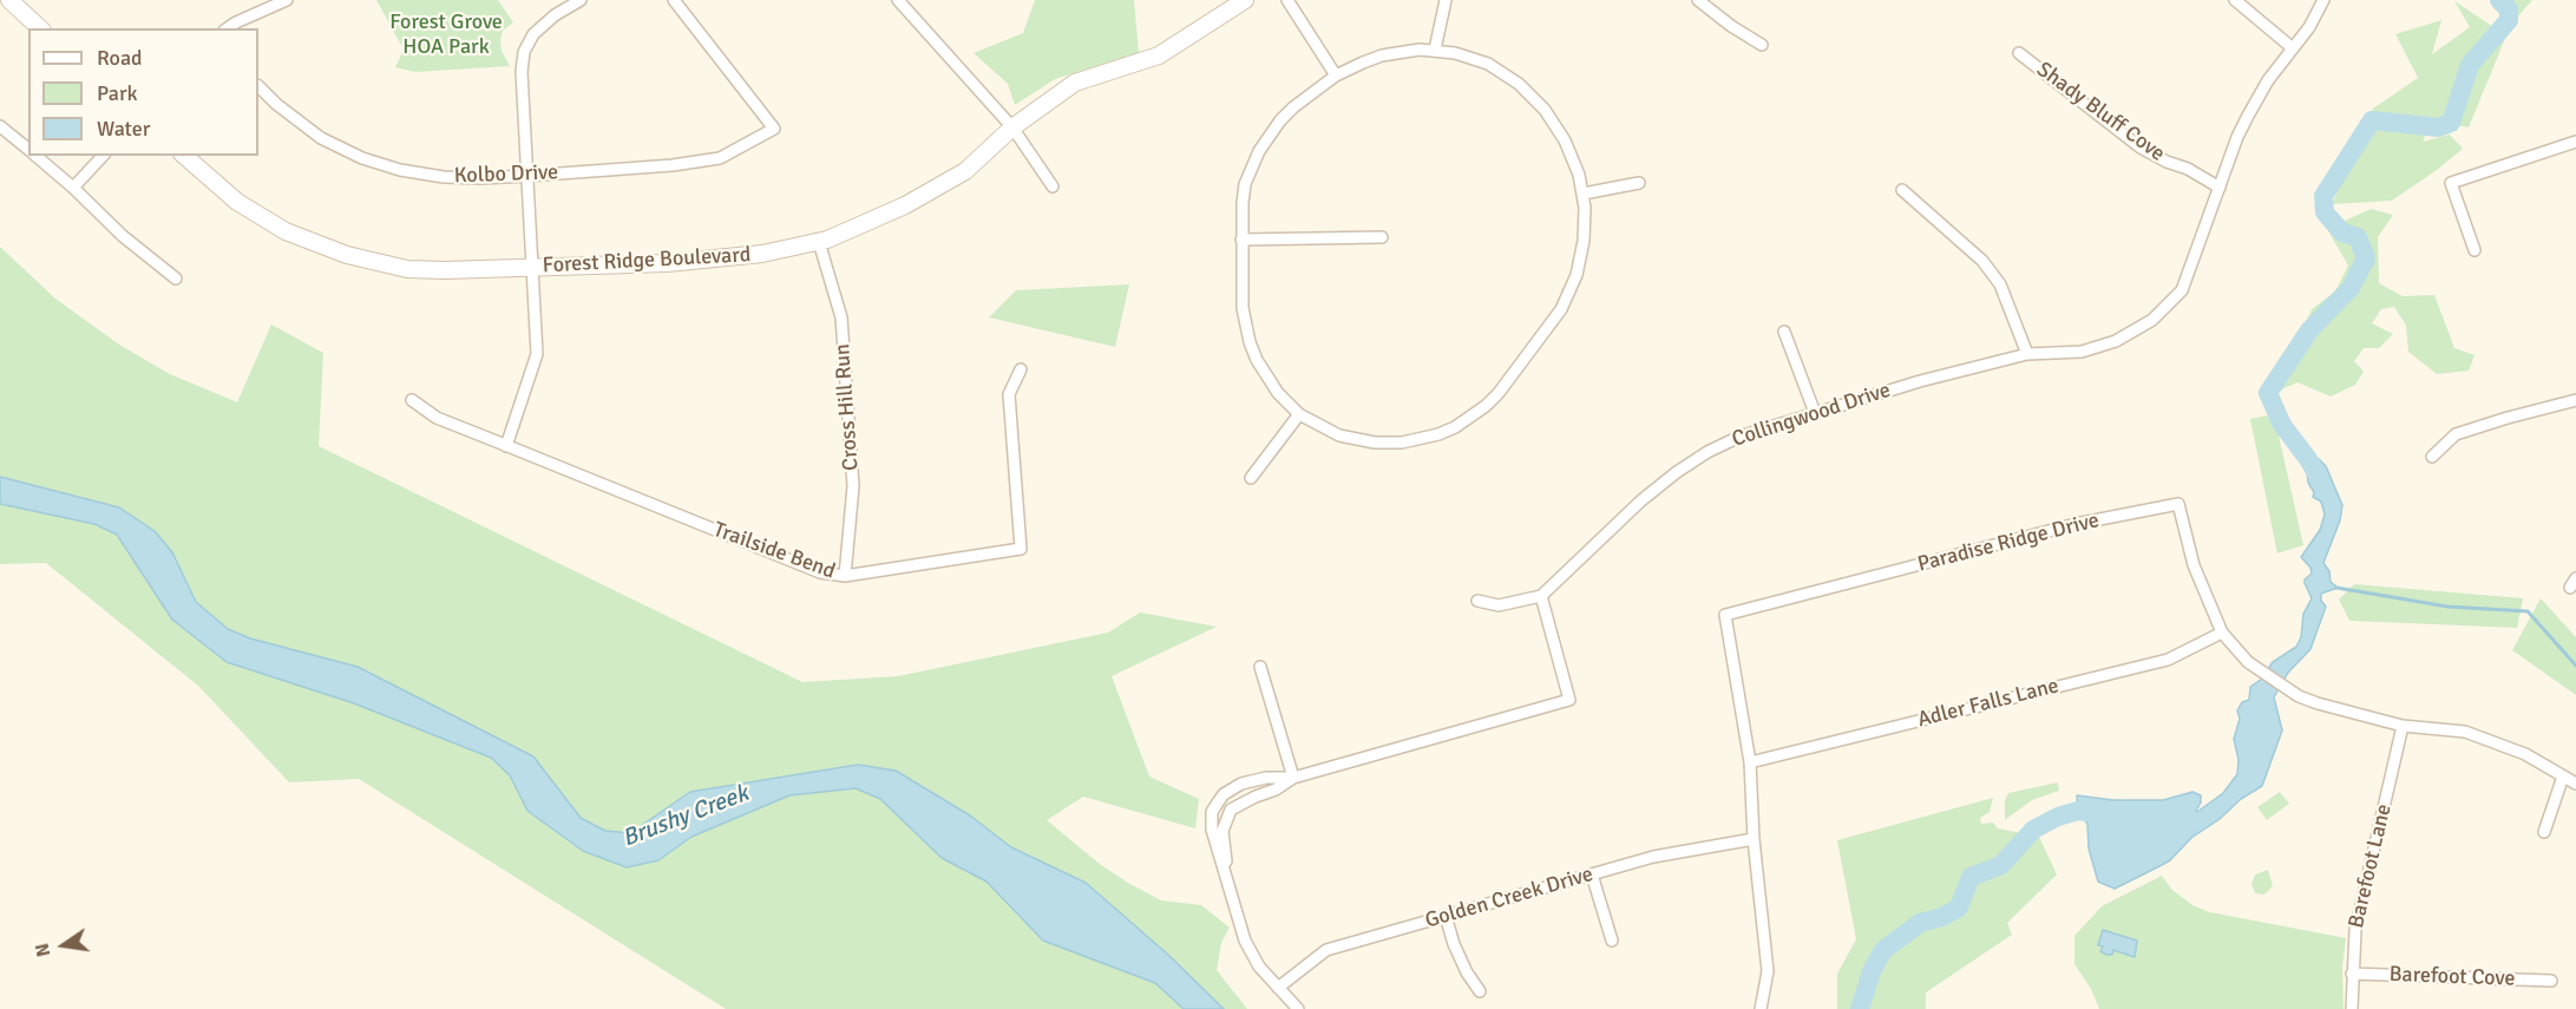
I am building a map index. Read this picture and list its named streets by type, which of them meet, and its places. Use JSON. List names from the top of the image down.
{
  "streets": {
    "street": [
      "Shady Bluff Cove",
      "Kolbo Drive",
      "Forest Ridge Boulevard",
      "Cross Hill Run",
      "Collingwood Drive",
      "Paradise Ridge Drive",
      "Trailside Bend",
      "Adler Falls Lane",
      "Barefoot Lane",
      "Golden Creek Drive",
      "Barefoot Cove"
    ]
  },
  "crossings": [
    ["Shady Bluff Cove", "Collingwood Drive"],
    ["Forest Ridge Boulevard", "Cross Hill Run"],
    ["Cross Hill Run", "Trailside Bend"],
    ["Paradise Ridge Drive", "Adler Falls Lane"],
    ["Paradise Ridge Drive", "Barefoot Lane"],
    ["Paradise Ridge Drive", "Golden Creek Drive"],
    ["Barefoot Lane", "Barefoot Cove"]
  ],
  "water": ["Brushy Creek"],
  "parks": ["Forest Grove HOA Park"],
  "legend": ["Road", "Park", "Water"],
  "north": "left"
}
